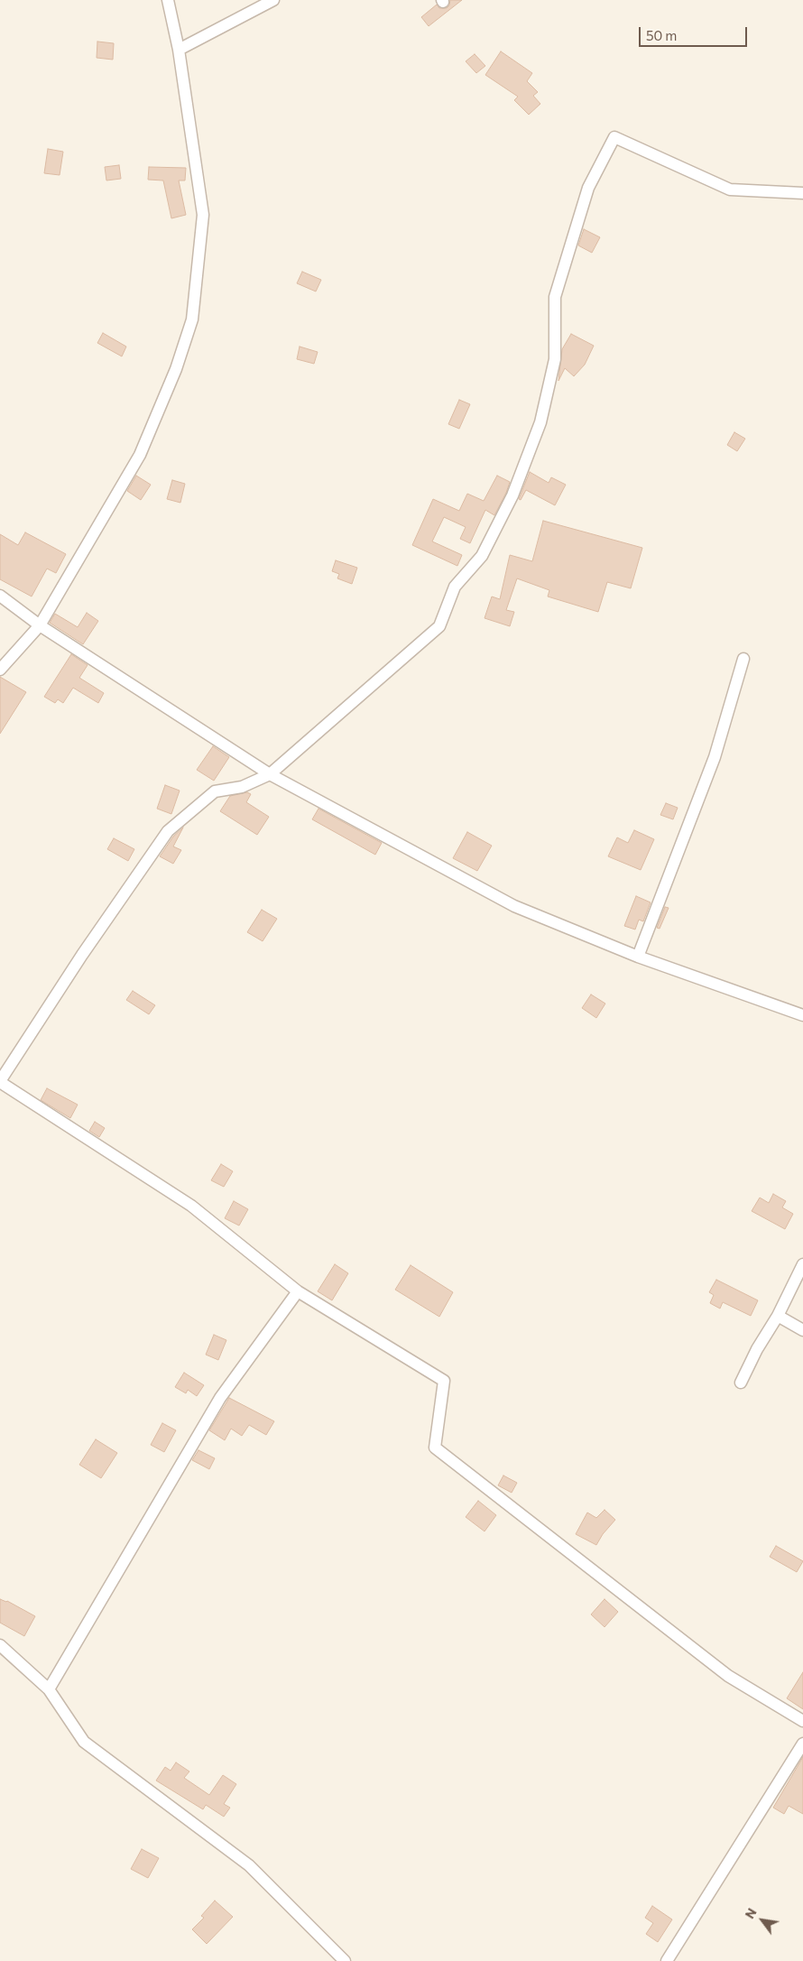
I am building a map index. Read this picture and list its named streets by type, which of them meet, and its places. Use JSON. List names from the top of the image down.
{
  "scale_bar": "50 m",
  "north": "top left"
}
